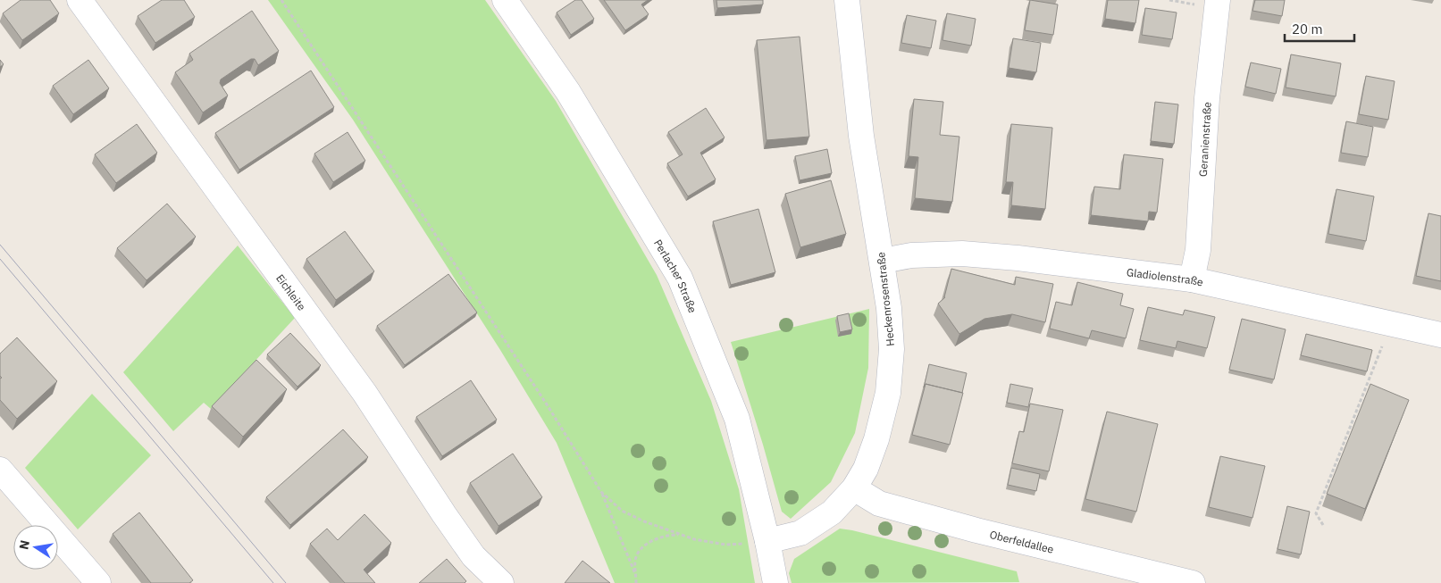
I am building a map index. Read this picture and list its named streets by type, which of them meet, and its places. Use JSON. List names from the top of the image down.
{
  "streets": {
    "street": [
      "Geranienstraße",
      "Perlacher Straße",
      "Gladiolenstraße",
      "Eichleite",
      "Heckenrosenstraße",
      "Oberfeldallee"
    ]
  },
  "crossings": [
    ["Geranienstraße", "Gladiolenstraße"],
    ["Perlacher Straße", "Heckenrosenstraße"],
    ["Gladiolenstraße", "Heckenrosenstraße"],
    ["Heckenrosenstraße", "Oberfeldallee"]
  ],
  "scale_bar": "20 m",
  "north": "left"
}
